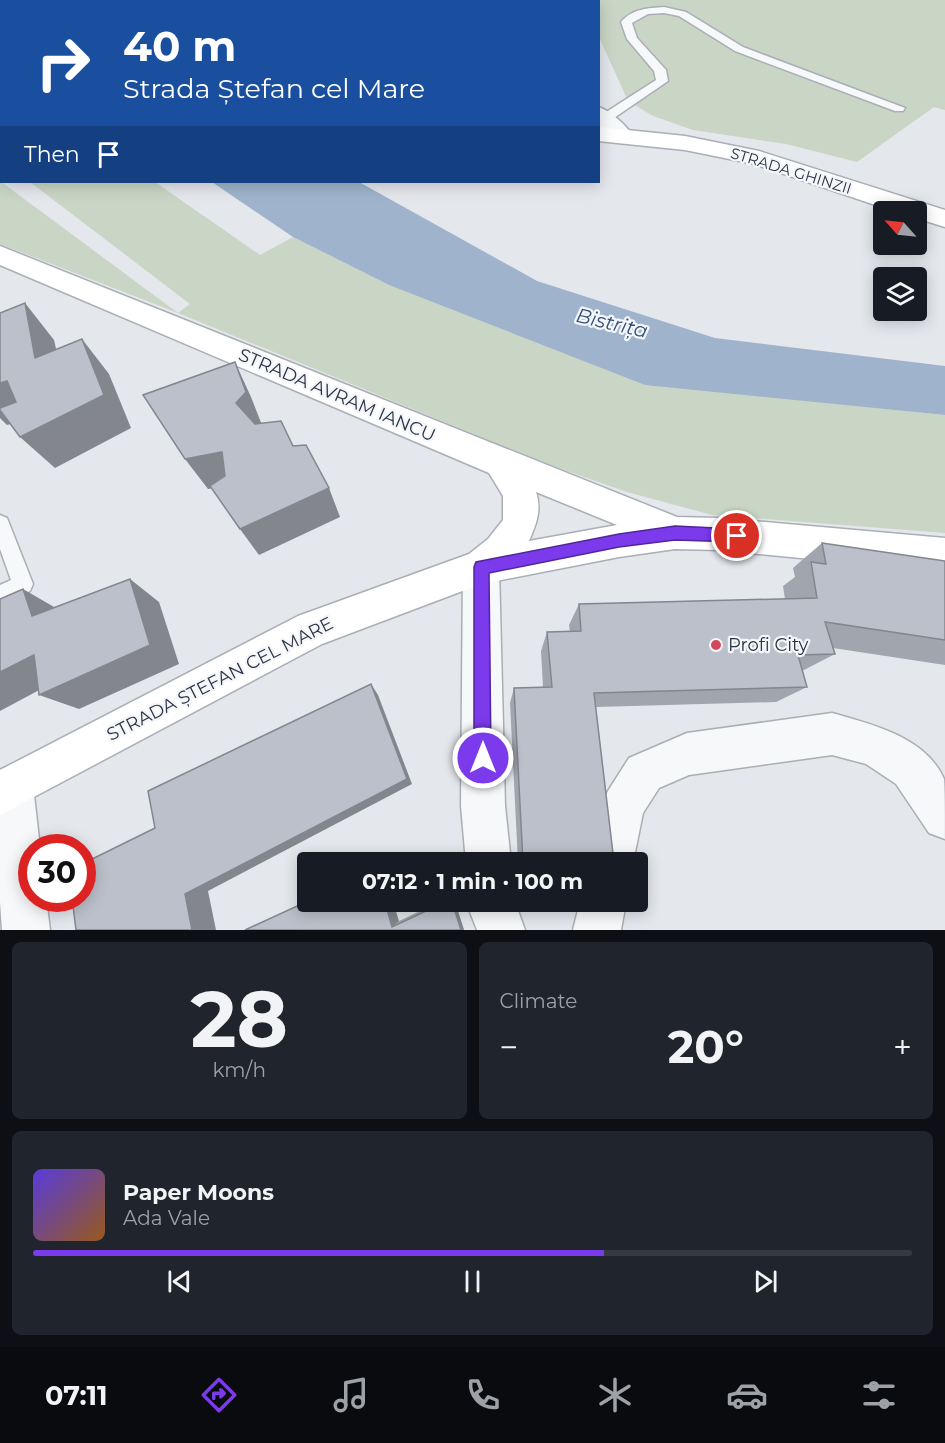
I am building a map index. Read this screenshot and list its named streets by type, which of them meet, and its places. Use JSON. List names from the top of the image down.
{
  "streets": {
    "street": ["STRADA GHINZII", "STRADA AVRAM IANCU", "STRADA ȘTEFAN CEL MARE"]
  },
  "crossings": [
    ["STRADA AVRAM IANCU", "STRADA ȘTEFAN CEL MARE"]
  ],
  "water": ["Bistrița"],
  "places": ["Profi City"],
  "north": "top left",
  "page": {
    "turn": ["40 m", "Strada Ștefan cel Mare"],
    "then": "Then",
    "limit": "30",
    "trip": "07:12 · 1 min · 100 m",
    "tile": [
      ["28", "km/h"],
      "Climate"
    ],
    "heat": ["−", "20°", "+"],
    "song": ["Paper Moons", "Ada Vale"],
    "tabs": "07:11"
  }
}
